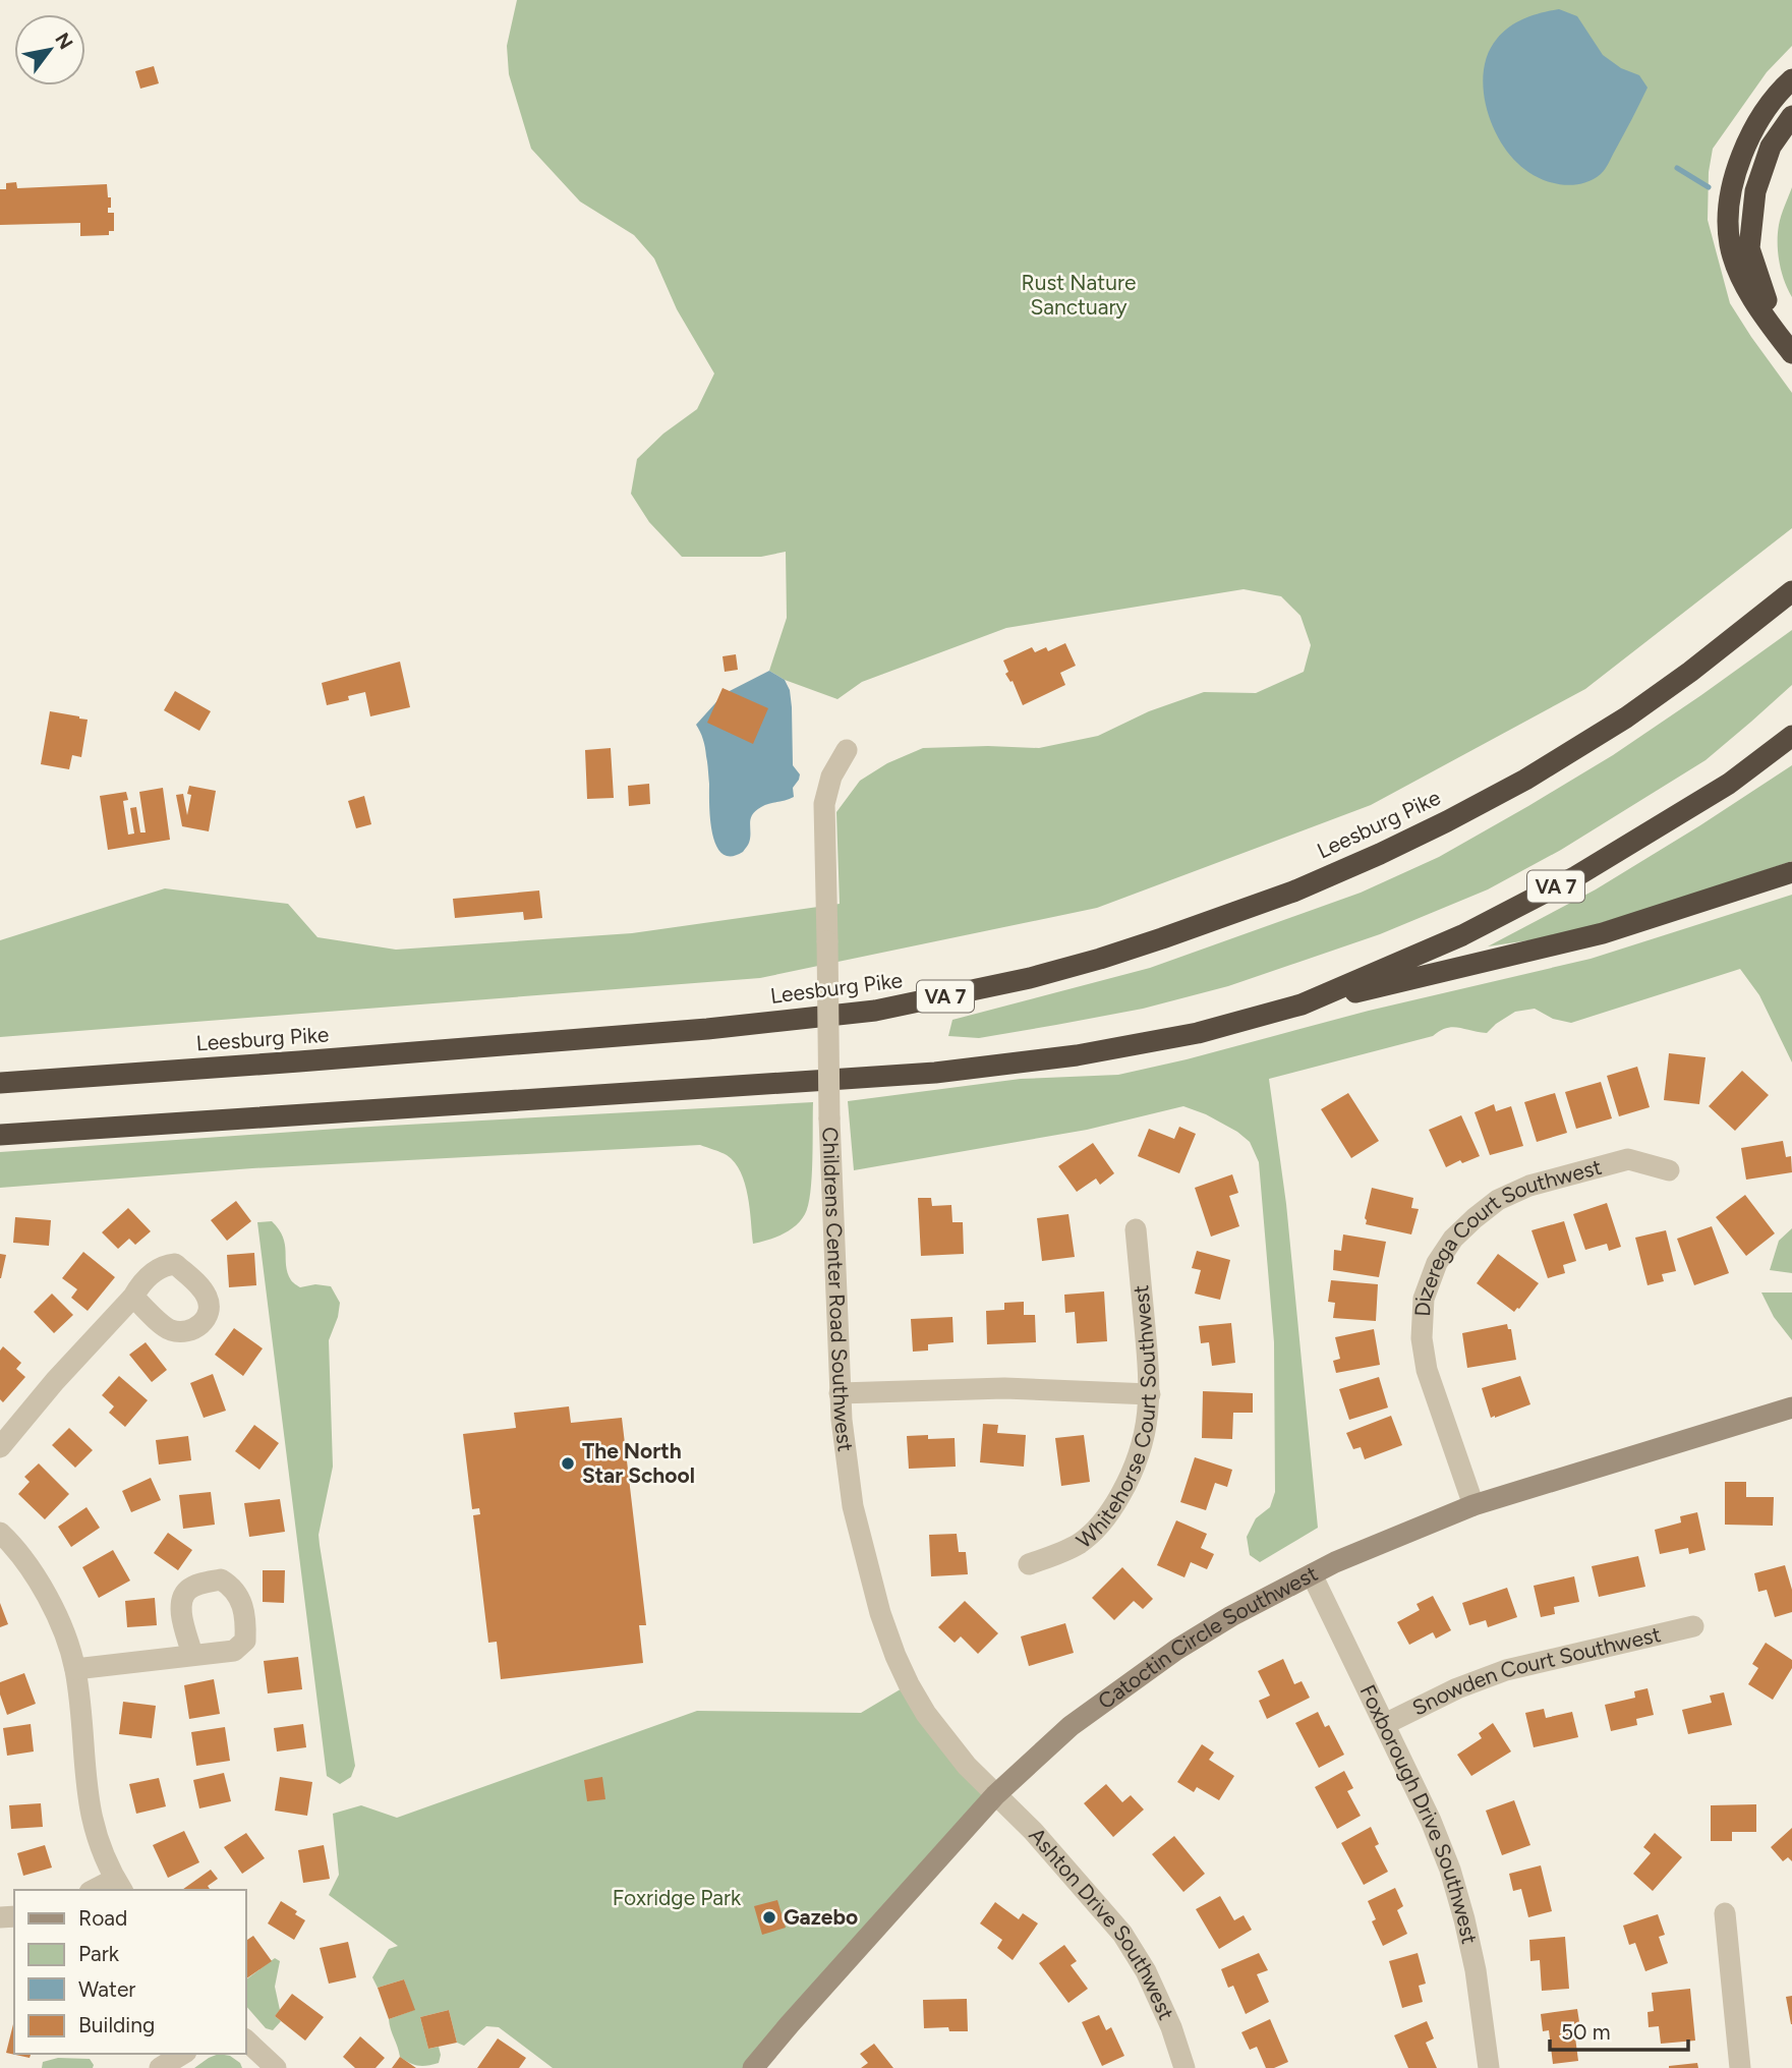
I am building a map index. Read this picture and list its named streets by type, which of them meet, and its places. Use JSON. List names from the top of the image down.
{
  "streets": {
    "highway": ["Leesburg Pike", "VA 7"],
    "main road": ["Catoctin Circle Southwest"],
    "street": [
      "Dizerega Court Southwest",
      "Childrens Center Road Southwest",
      "Whitehorse Court Southwest",
      "Snowden Court Southwest",
      "Foxborough Drive Southwest",
      "Ashton Drive Southwest"
    ]
  },
  "crossings": [
    ["Dizerega Court Southwest", "Catoctin Circle Southwest"],
    ["Childrens Center Road Southwest", "Catoctin Circle Southwest"],
    ["Childrens Center Road Southwest", "Ashton Drive Southwest"],
    ["Catoctin Circle Southwest", "Foxborough Drive Southwest"],
    ["Catoctin Circle Southwest", "Ashton Drive Southwest"],
    ["Snowden Court Southwest", "Foxborough Drive Southwest"]
  ],
  "parks": ["Rust Nature Sanctuary", "Foxridge Park"],
  "places": ["The North Star School", "Gazebo"],
  "legend": [
    "Road",
    "Park",
    "Water",
    "Building"
  ],
  "scale_bar": "50 m",
  "north": "top right"
}
